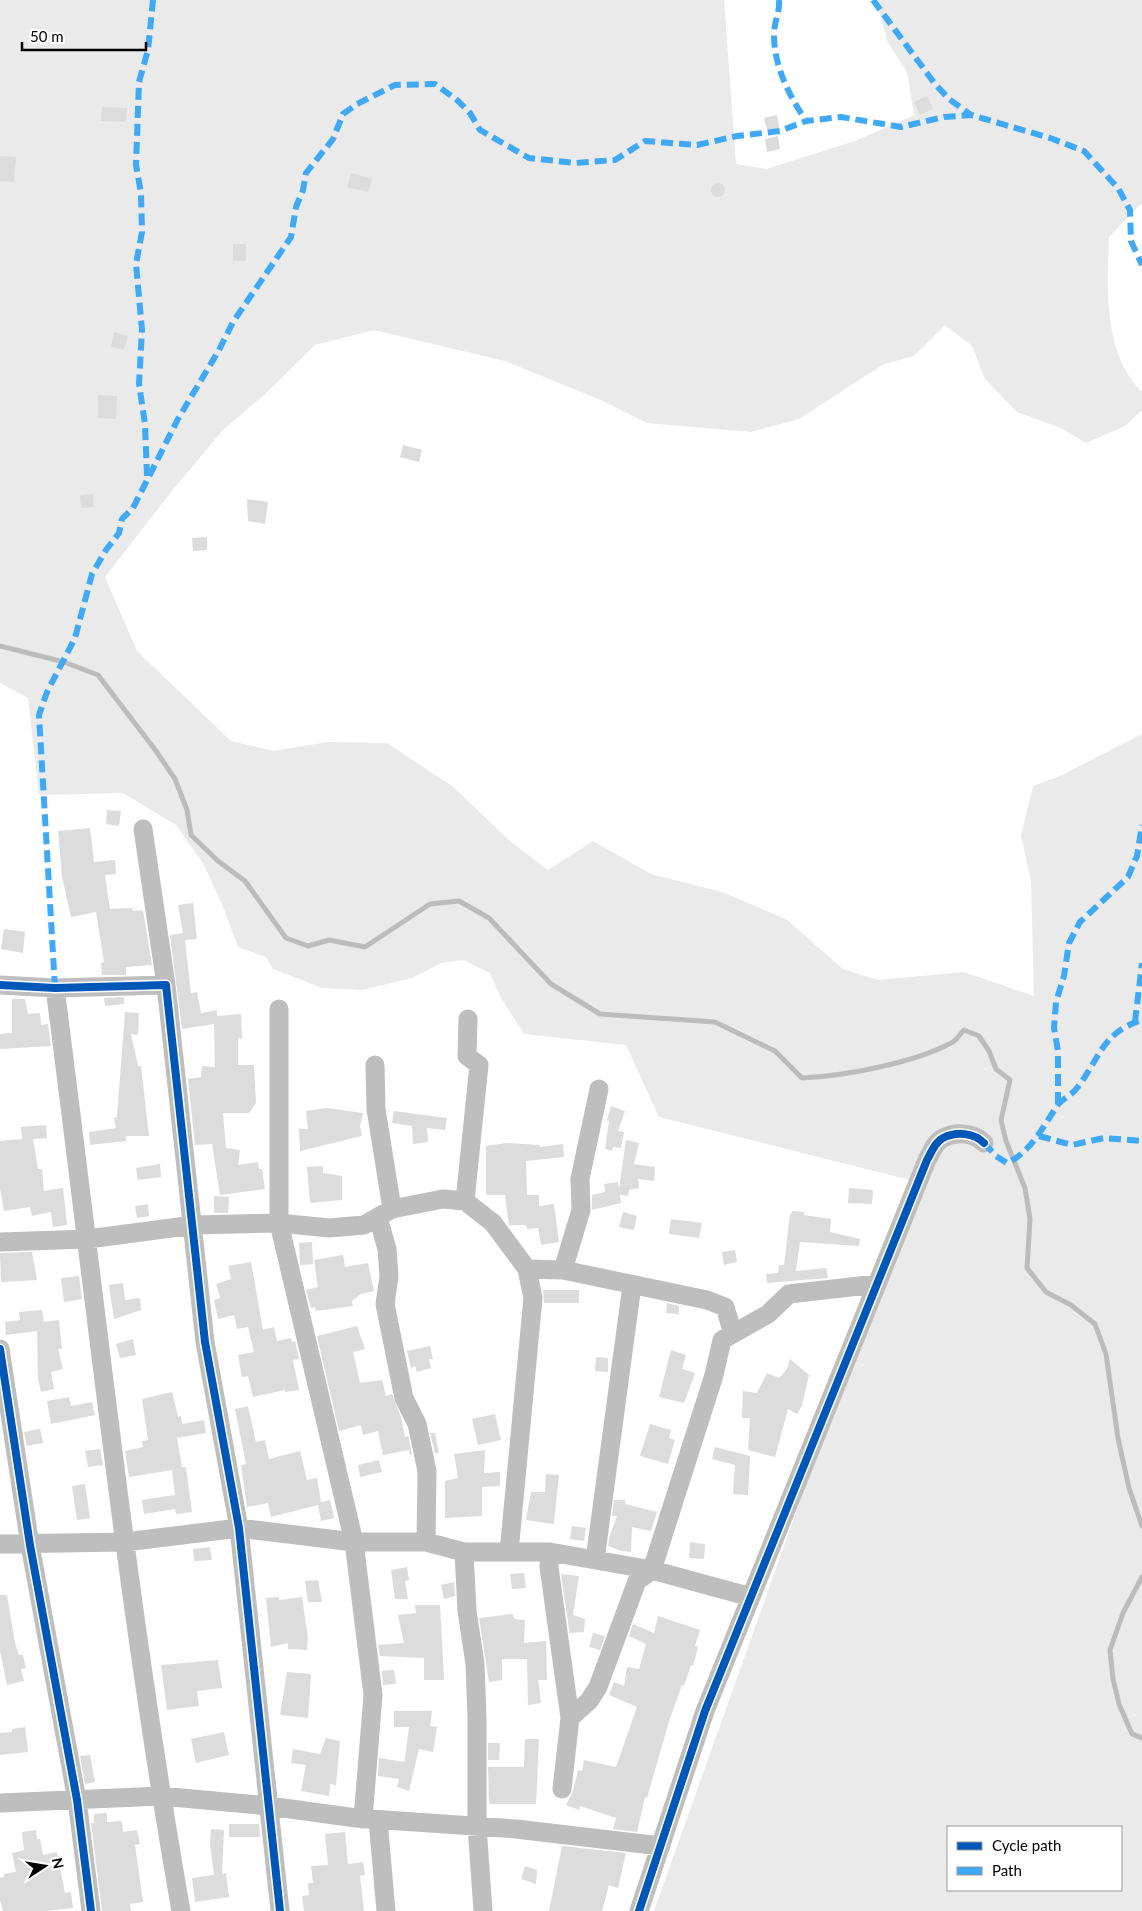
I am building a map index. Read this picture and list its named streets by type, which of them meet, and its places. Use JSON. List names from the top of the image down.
{
  "legend": ["Cycle path", "Path"],
  "scale_bar": "50 m",
  "north": "right"
}
